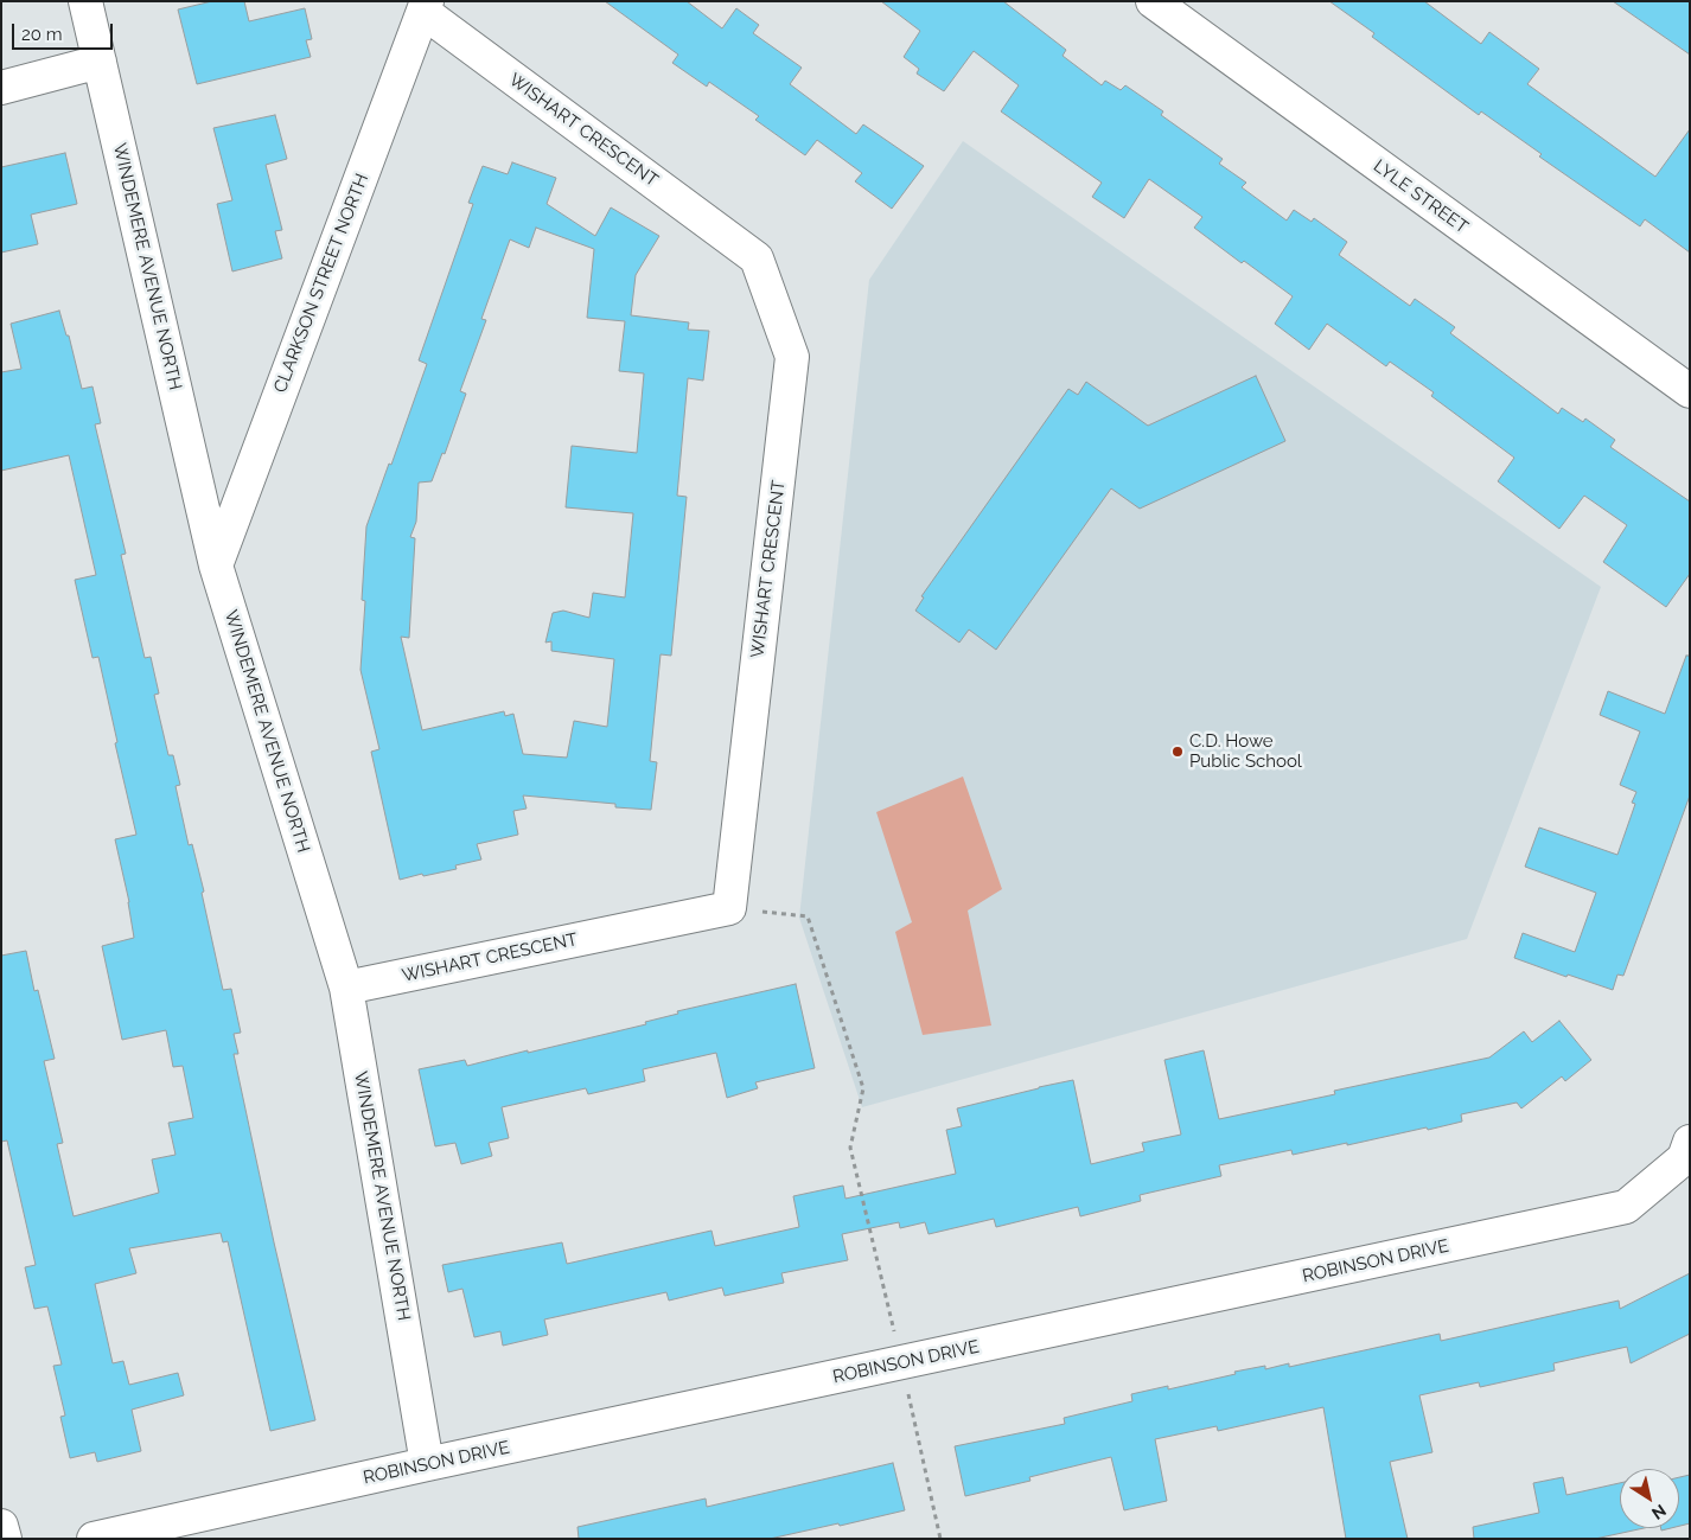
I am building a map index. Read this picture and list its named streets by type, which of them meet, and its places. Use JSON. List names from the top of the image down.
{
  "streets": {
    "street": [
      "WISHART CRESCENT",
      "LYLE STREET",
      "WINDEMERE AVENUE NORTH",
      "CLARKSON STREET NORTH",
      "ROBINSON DRIVE"
    ]
  },
  "crossings": [
    ["WISHART CRESCENT", "WINDEMERE AVENUE NORTH"],
    ["WISHART CRESCENT", "CLARKSON STREET NORTH"],
    ["WINDEMERE AVENUE NORTH", "CLARKSON STREET NORTH"],
    ["WINDEMERE AVENUE NORTH", "ROBINSON DRIVE"]
  ],
  "places": ["C.D. Howe Public School"],
  "scale_bar": "20 m",
  "north": "bottom right"
}
